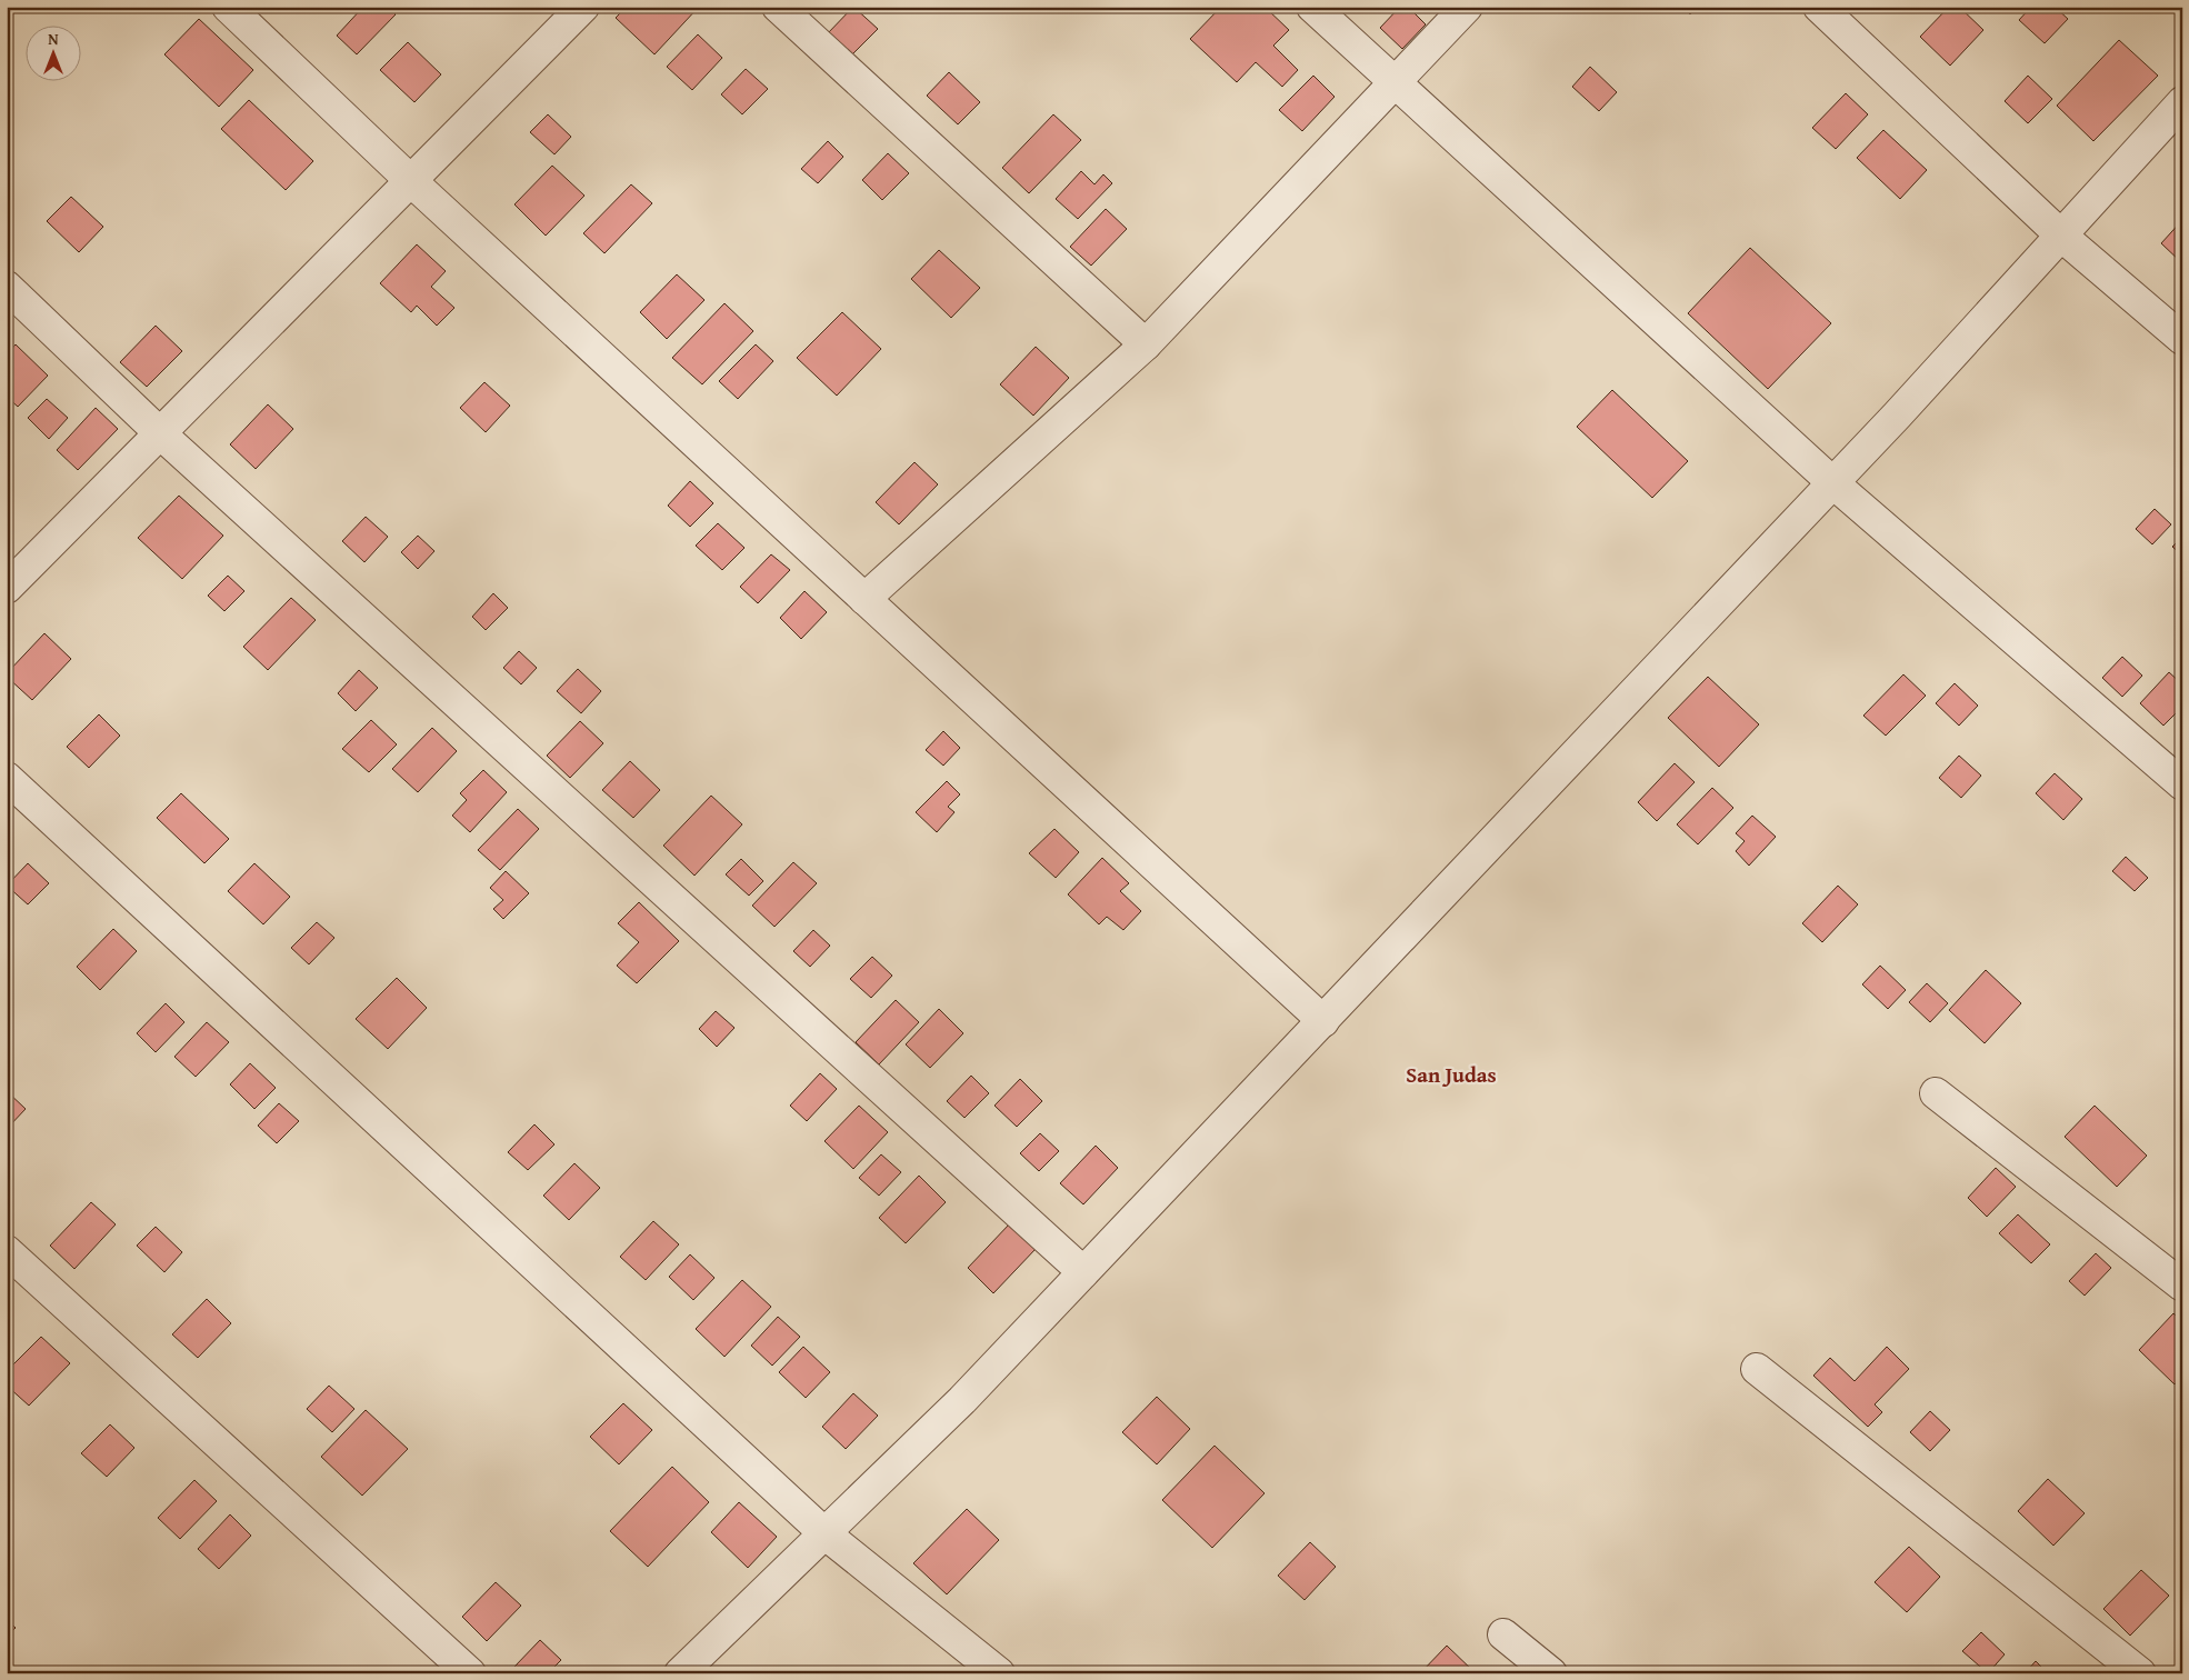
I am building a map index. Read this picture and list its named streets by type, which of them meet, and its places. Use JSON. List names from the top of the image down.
{
  "districts": ["San Judas"],
  "north": "top"
}
